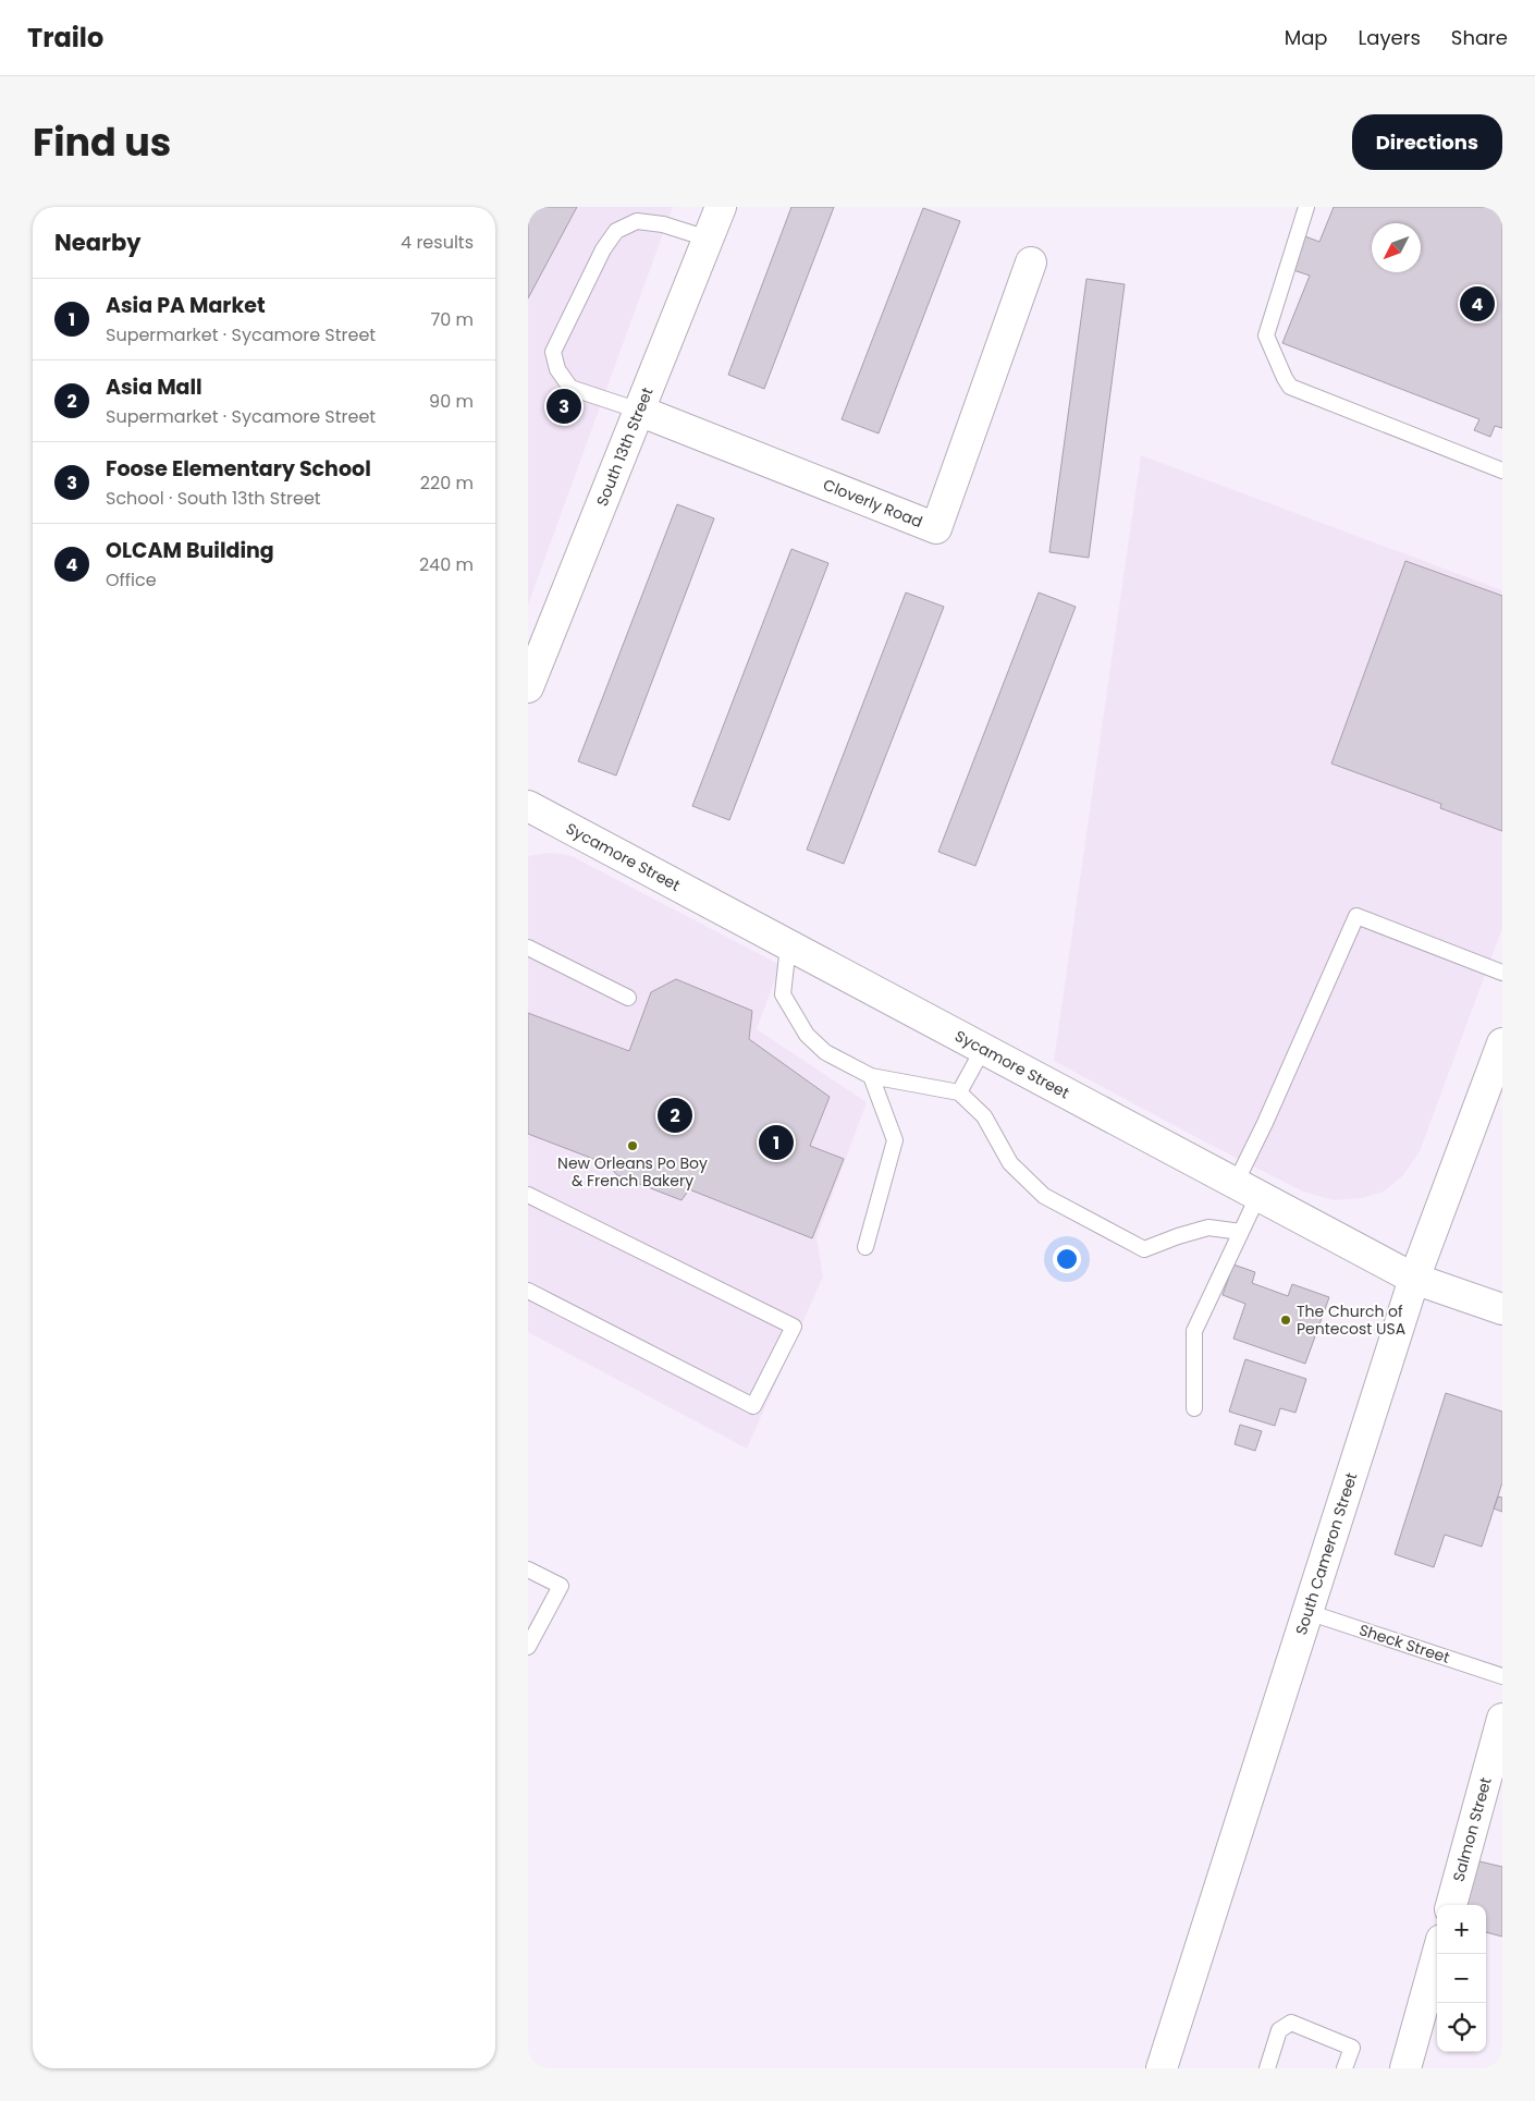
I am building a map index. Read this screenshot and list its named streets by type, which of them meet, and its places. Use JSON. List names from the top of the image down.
{
  "streets": {
    "main road": [
      "South 13th Street",
      "Cloverly Road",
      "Sycamore Street",
      "South Cameron Street",
      "Salmon Street"
    ],
    "lane": ["Sheck Street"]
  },
  "crossings": [
    ["South 13th Street", "Cloverly Road"],
    ["Sycamore Street", "South Cameron Street"],
    ["South Cameron Street", "Sheck Street"]
  ],
  "places": ["New Orleans Po Boy & French Bakery", "The Church of Pentecost USA"],
  "north": "bottom left",
  "page": {
    "header": "Trailo",
    "nav": ["Map", "Layers", "Share"],
    "title": "Find us",
    "buttons": "Directions",
    "heading": ["Nearby", "4 results"],
    "list": [
      {
        "mark": "1",
        "name": "Asia PA Market",
        "note": "Supermarket · Sycamore Street",
        "value": "70 m"
      },
      {
        "mark": "2",
        "name": "Asia Mall",
        "note": "Supermarket · Sycamore Street",
        "value": "90 m"
      },
      {
        "mark": "3",
        "name": "Foose Elementary School",
        "note": "School · South 13th Street",
        "value": "220 m"
      },
      {
        "mark": "4",
        "name": "OLCAM Building",
        "note": "Office",
        "value": "240 m"
      }
    ],
    "pins": [
      "4",
      "3",
      "2",
      "1"
    ],
    "map_buttons": ["+", "−"]
  }
}
